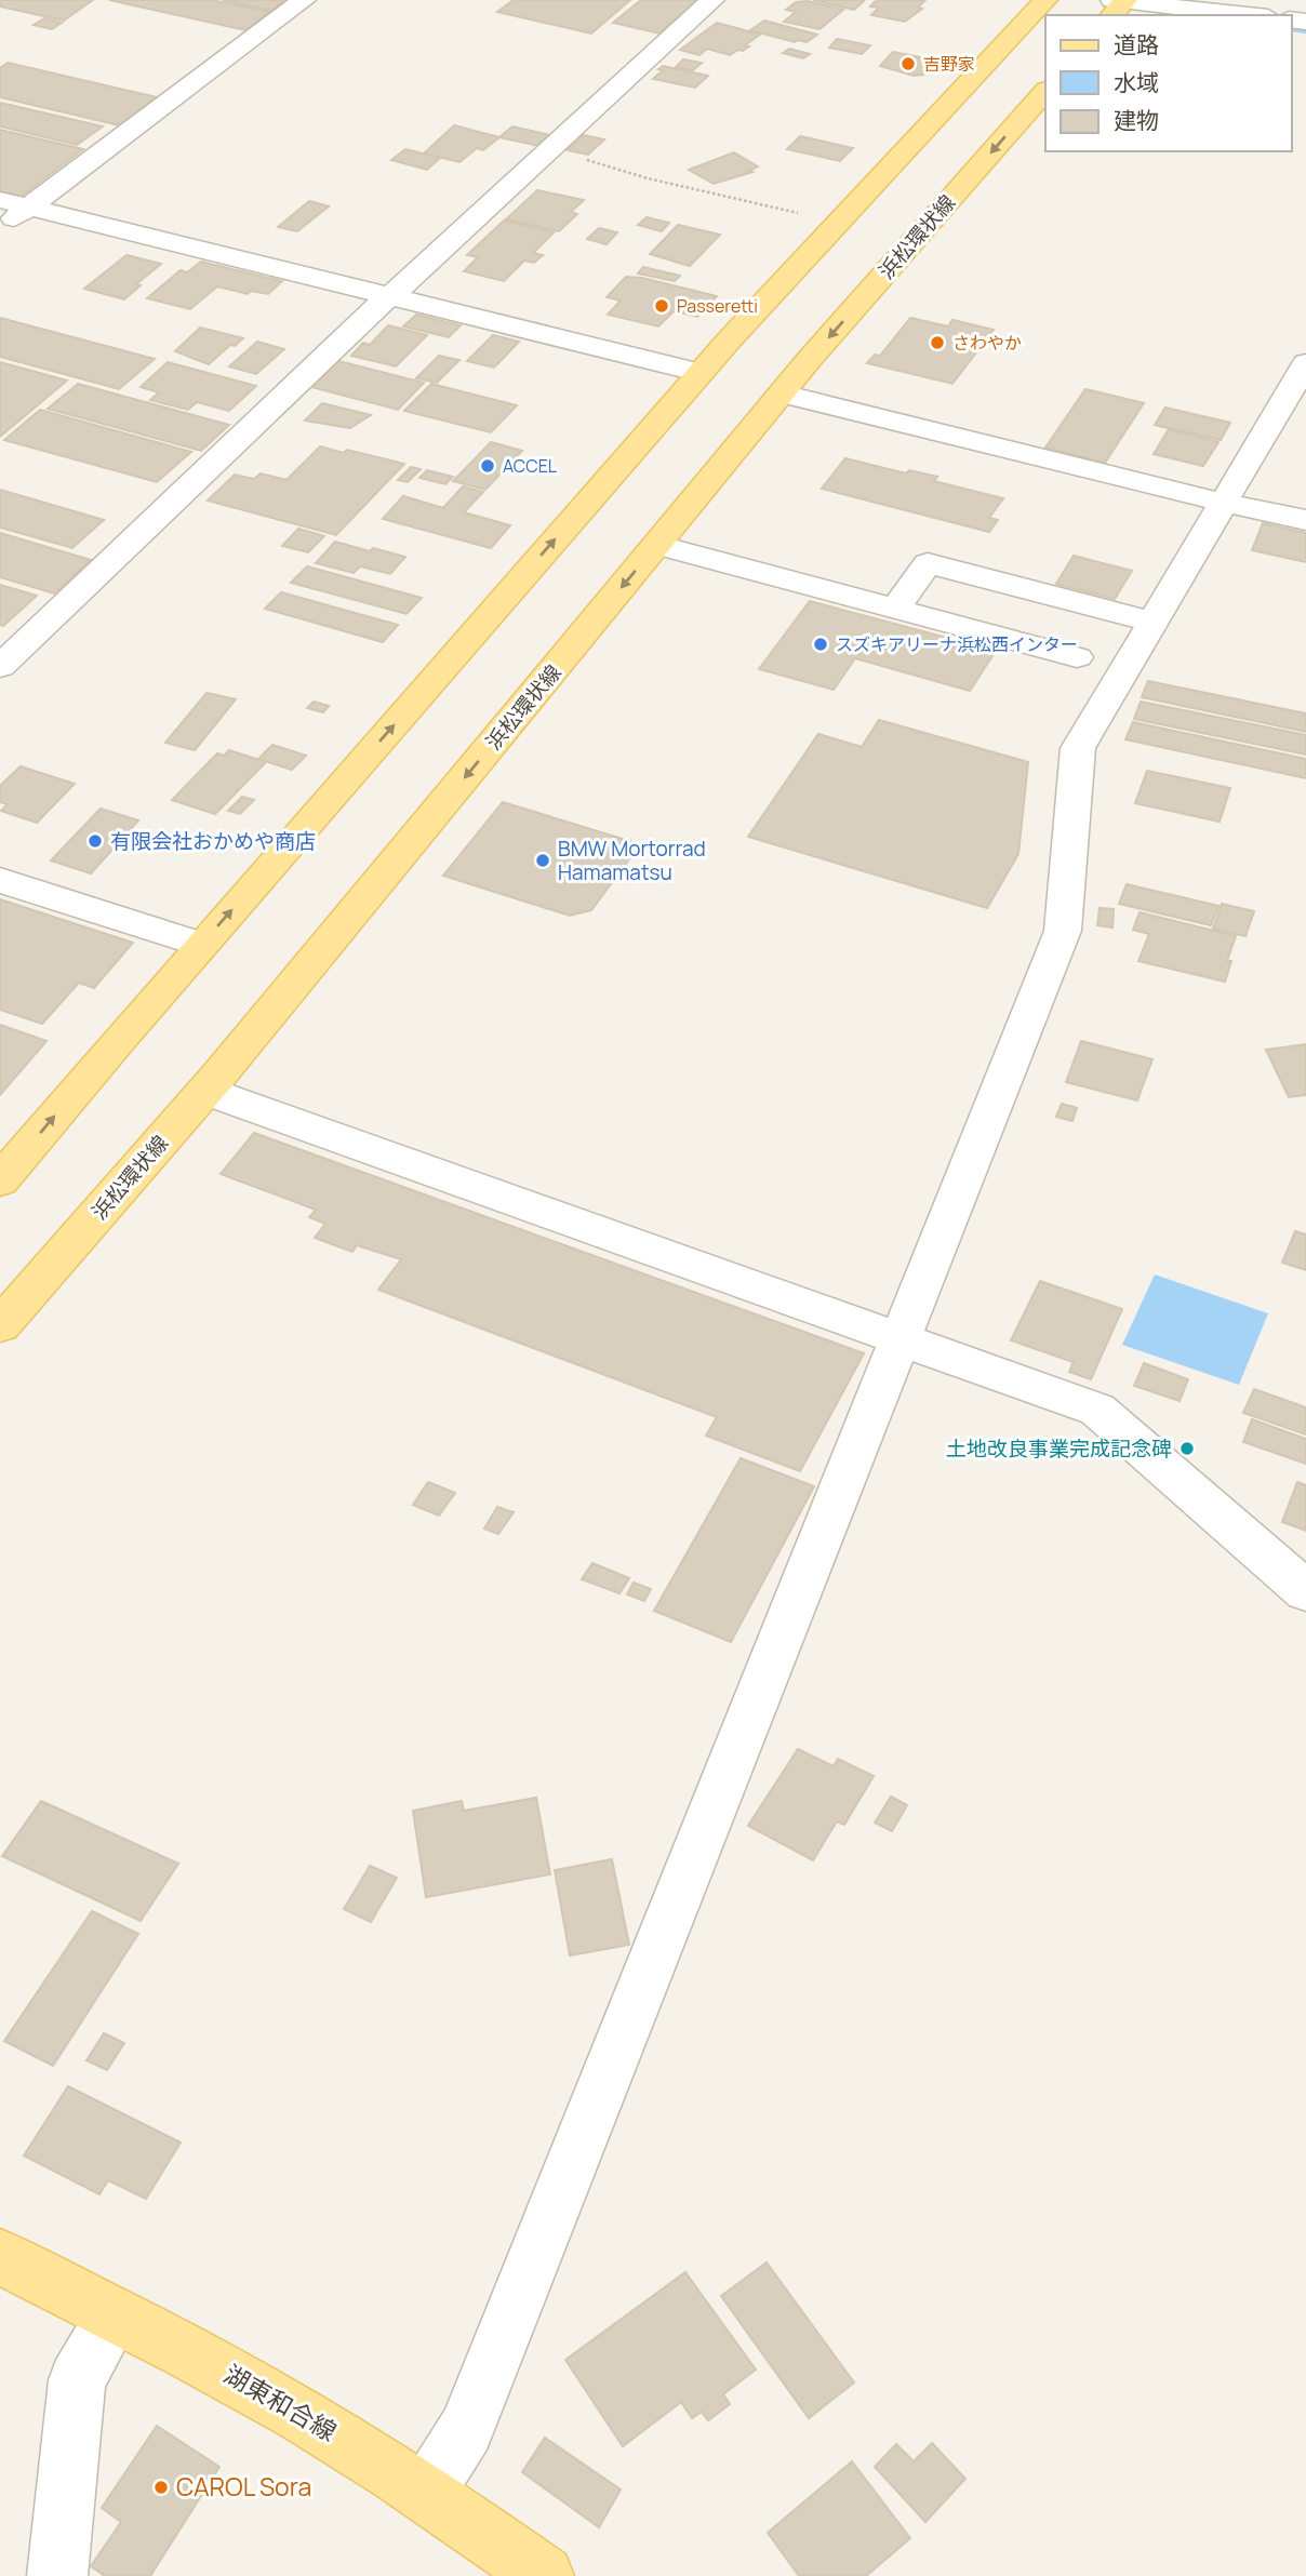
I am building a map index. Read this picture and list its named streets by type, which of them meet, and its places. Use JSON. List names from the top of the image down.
{
  "streets": {
    "main road": ["浜松環状線", "湖東和合線"]
  },
  "places": [
    "吉野家",
    "Passeretti",
    "さわやか",
    "ACCEL",
    "スズキアリーナ浜松西インター",
    "有限会社おかめや商店",
    "BMW Mortorrad Hamamatsu",
    "土地改良事業完成記念碑",
    "CAROL Sora"
  ],
  "legend": ["道路", "水域", "建物"]
}
